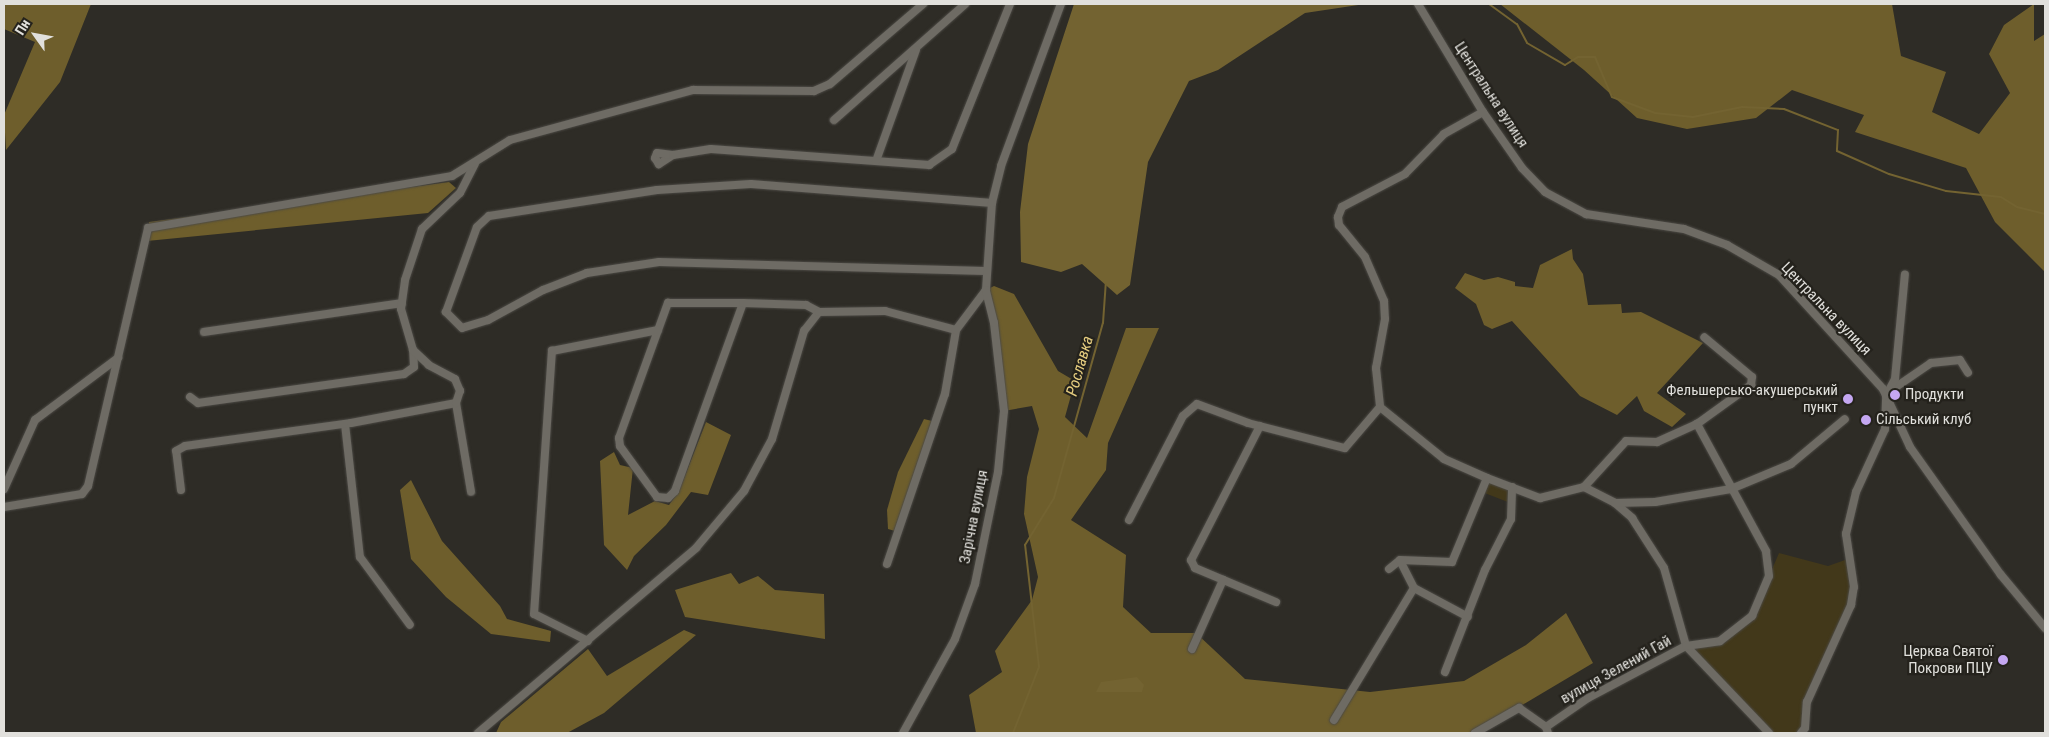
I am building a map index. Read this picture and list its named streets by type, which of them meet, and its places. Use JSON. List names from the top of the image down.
{
  "streets": {
    "street": ["Центральна вулиця", "Зарічна вулиця", "вулиця Зелений Гай"]
  },
  "water": ["Рославка"],
  "places": [
    "Продукти",
    "Фельшерсько-акушерський пункт",
    "Сільський клуб",
    "Церква Святої Покрови ПЦУ"
  ],
  "north": "top left"
}
